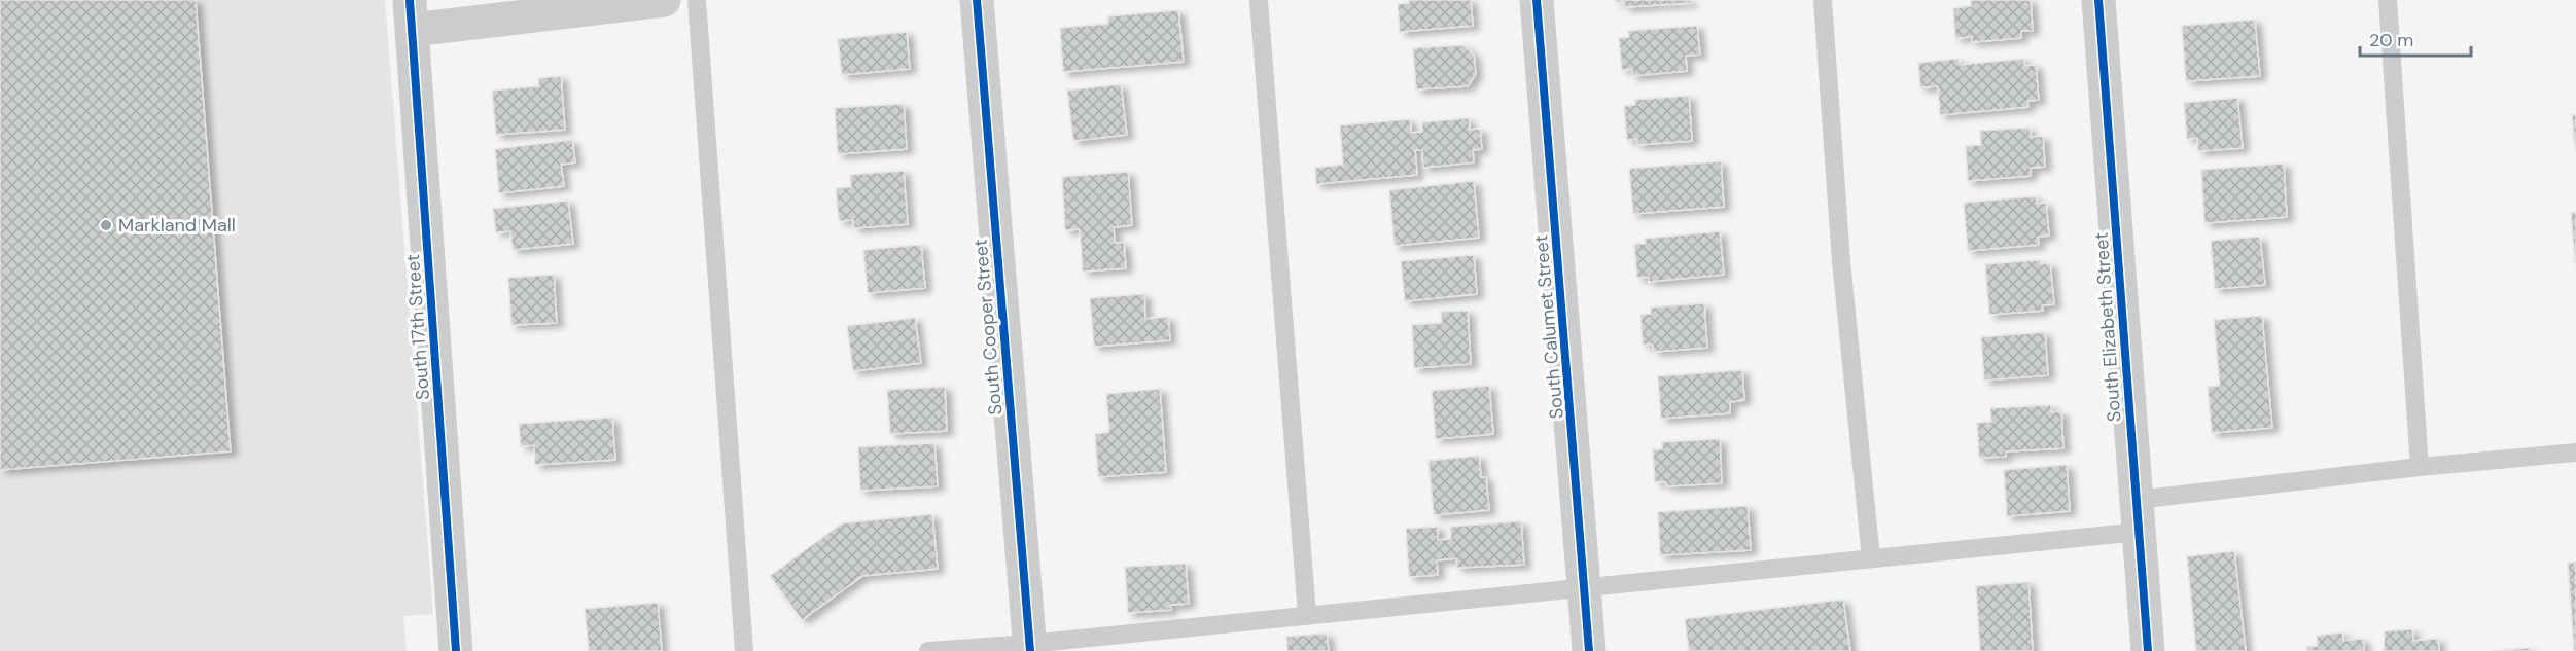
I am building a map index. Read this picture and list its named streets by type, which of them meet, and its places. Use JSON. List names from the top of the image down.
{
  "streets": {
    "street": [
      "South 17th Street",
      "South Cooper Street",
      "South Calumet Street",
      "South Elizabeth Street"
    ]
  },
  "places": ["Markland Mall"],
  "scale_bar": "20 m"
}
